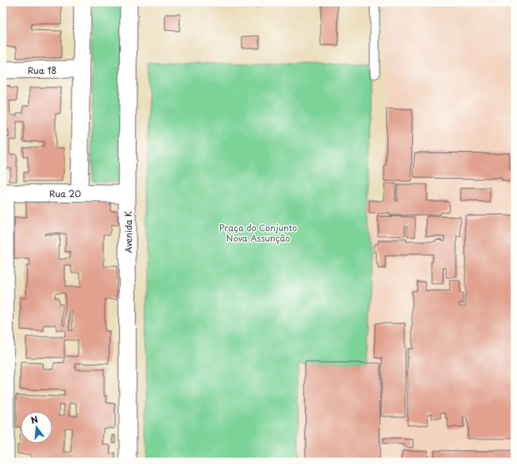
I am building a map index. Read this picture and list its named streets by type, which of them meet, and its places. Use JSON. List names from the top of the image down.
{
  "streets": {
    "street": ["Rua 18", "Rua 20", "Avenida K"]
  },
  "crossings": [
    ["Rua 20", "Avenida K"]
  ],
  "parks": ["Praça do Conjunto Nova Assunção"],
  "north": "top"
}
